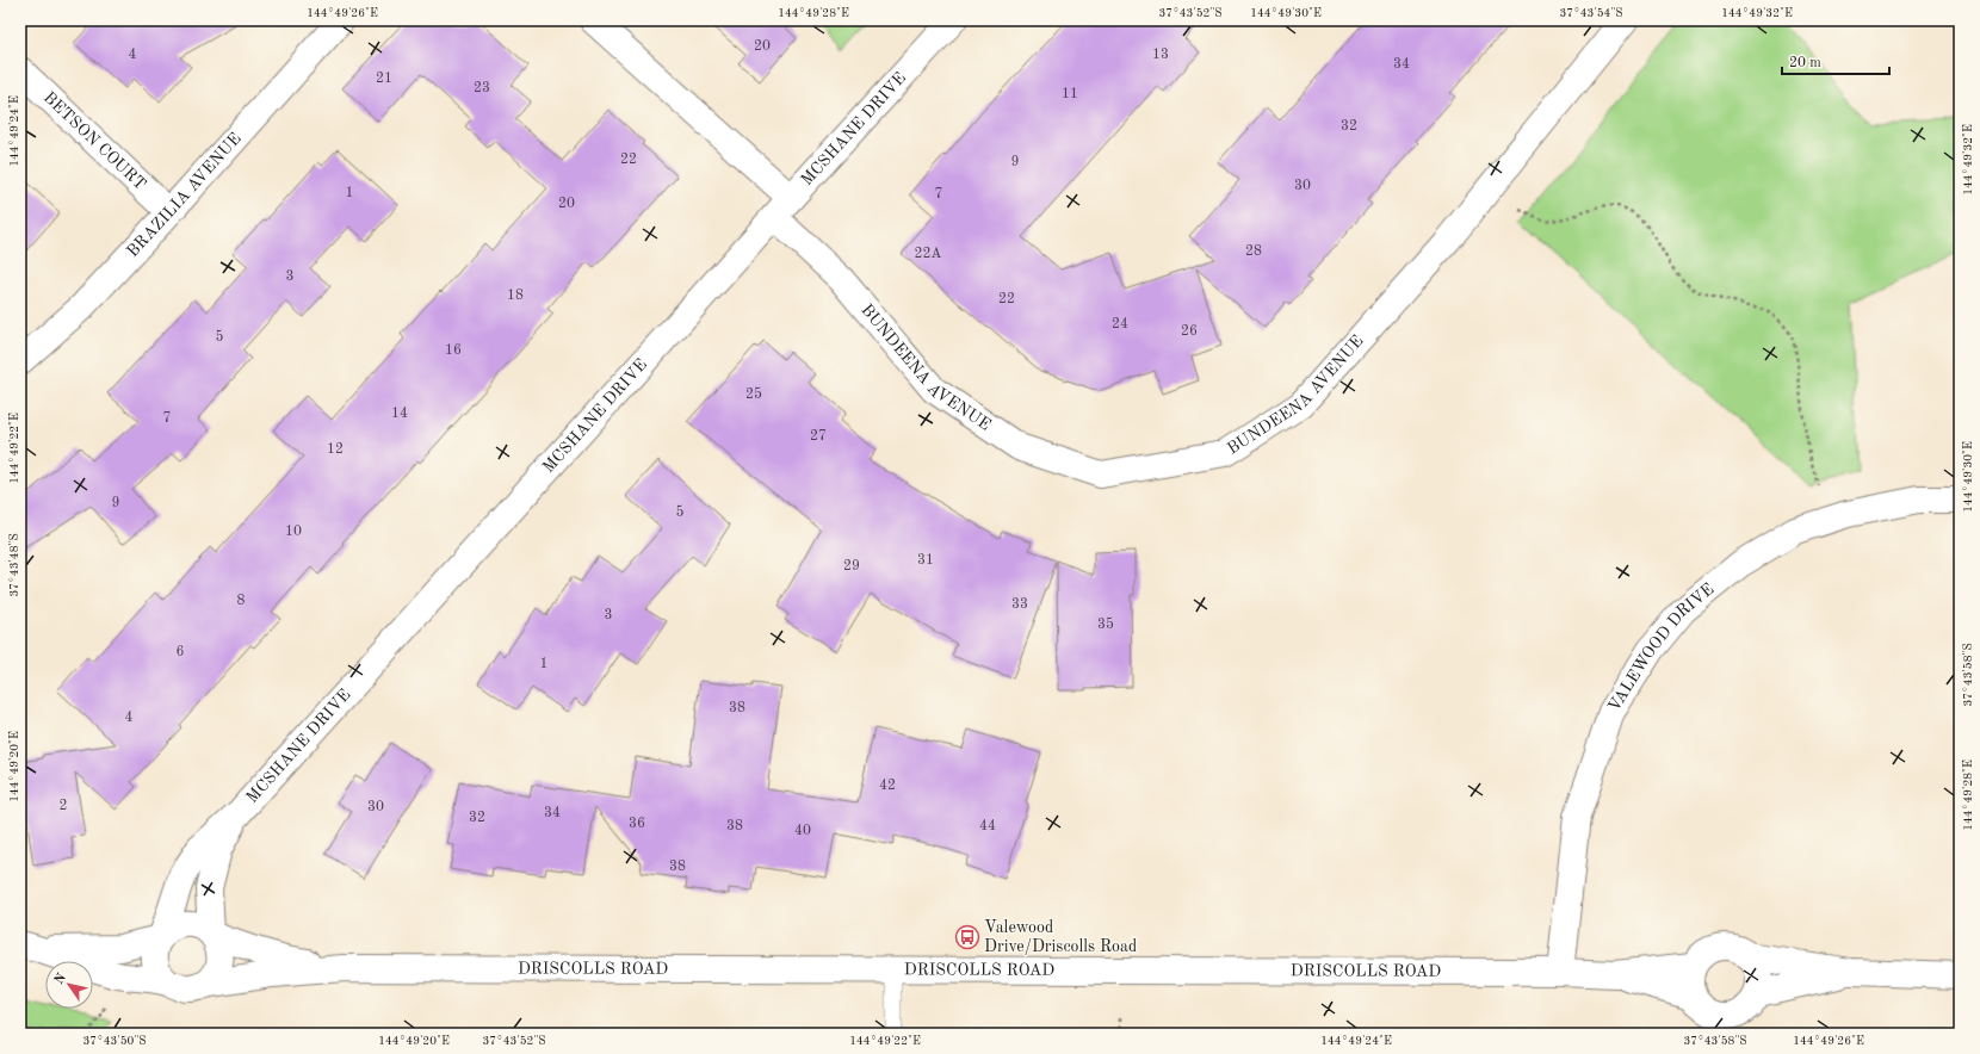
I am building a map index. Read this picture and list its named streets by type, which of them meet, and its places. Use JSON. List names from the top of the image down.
{
  "streets": {
    "street": [
      "MCSHANE DRIVE",
      "BETSON COURT",
      "BRAZILIA AVENUE",
      "BUNDEENA AVENUE",
      "VALEWOOD DRIVE",
      "DRISCOLLS ROAD"
    ]
  },
  "crossings": [
    ["MCSHANE DRIVE", "BUNDEENA AVENUE"],
    ["MCSHANE DRIVE", "DRISCOLLS ROAD"],
    ["BETSON COURT", "BRAZILIA AVENUE"],
    ["VALEWOOD DRIVE", "DRISCOLLS ROAD"]
  ],
  "places": {
    "bus stop": ["Valewood Drive/Driscolls Road"]
  },
  "house_numbers": [
    "20",
    "4",
    "13",
    "34",
    "21",
    "23",
    "11",
    "32",
    "22",
    "9",
    "30",
    "1",
    "7",
    "20",
    "28",
    "22A",
    "3",
    "18",
    "22",
    "24",
    "26",
    "5",
    "16",
    "25",
    "14",
    "7",
    "27",
    "12",
    "9",
    "5",
    "10",
    "31",
    "29",
    "8",
    "33",
    "3",
    "35",
    "6",
    "1",
    "38",
    "4",
    "42",
    "2",
    "30",
    "34",
    "32",
    "36",
    "38",
    "44",
    "40",
    "38"
  ],
  "scale_bar": "20 m",
  "north": "top left",
  "coordinates": [
    "144°49'26\"E",
    "144°49'28\"E",
    "37°43'52\"S",
    "144°49'30\"E",
    "37°43'54\"S",
    "144°49'32\"E",
    "144°49'24\"E",
    "144°49'22\"E",
    "37°43'48\"S",
    "37°43'58\"S",
    "144°49'20\"E",
    "37°43'50\"S"
  ]
}
